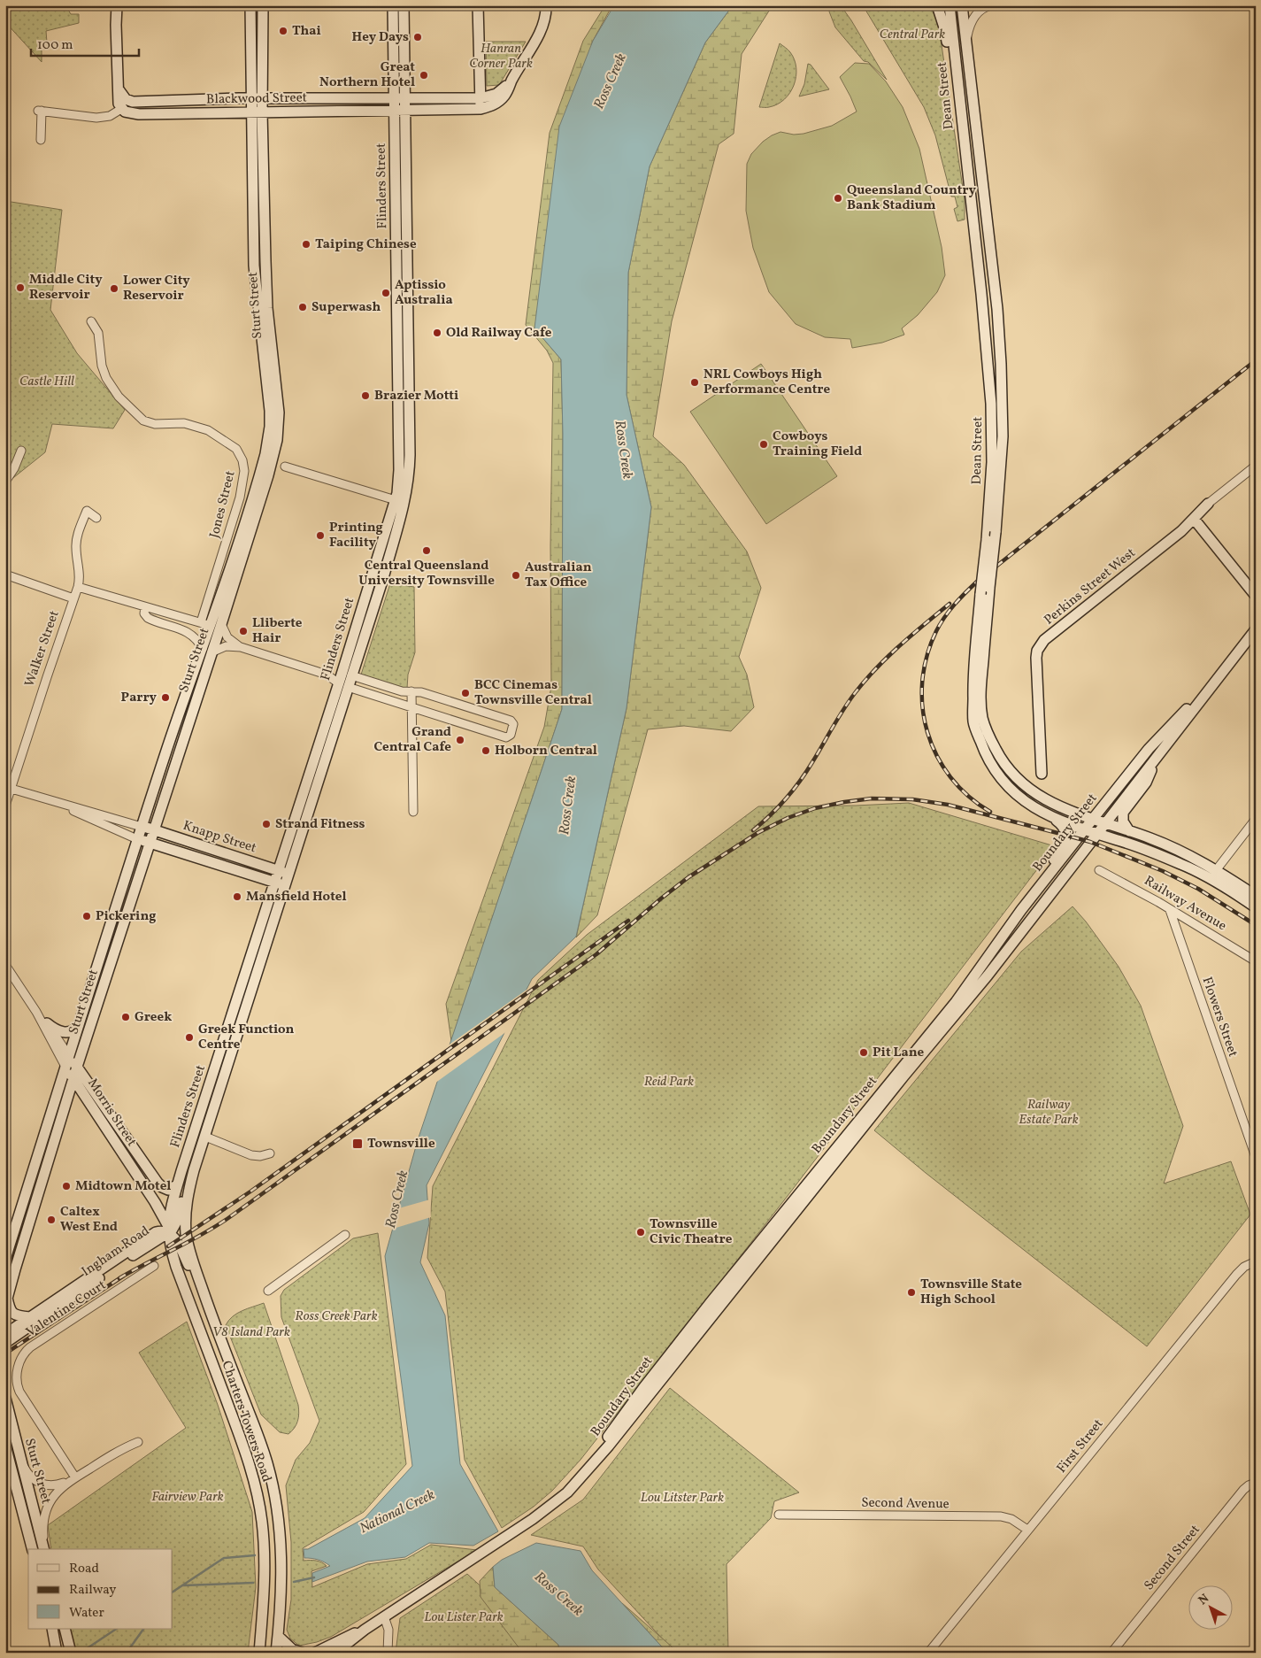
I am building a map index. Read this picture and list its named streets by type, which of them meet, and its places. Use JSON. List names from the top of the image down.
{
  "streets": {
    "main road": [
      "Dean Street",
      "Blackwood Street",
      "Flinders Street",
      "Sturt Street",
      "Perkins Street West",
      "Boundary Street",
      "Knapp Street",
      "Morris Street",
      "Ingham Road",
      "Charters Towers Road"
    ],
    "street": [
      "Jones Street",
      "Walker Street",
      "Railway Avenue",
      "Flowers Street",
      "Valentine Court",
      "First Street",
      "Second Avenue",
      "Second Street"
    ]
  },
  "crossings": [
    ["Dean Street", "Boundary Street"],
    ["Blackwood Street", "Flinders Street"],
    ["Blackwood Street", "Sturt Street"],
    ["Flinders Street", "Knapp Street"],
    ["Flinders Street", "Morris Street"],
    ["Flinders Street", "Ingham Road"],
    ["Flinders Street", "Charters Towers Road"],
    ["Sturt Street", "Jones Street"],
    ["Sturt Street", "Knapp Street"],
    ["Sturt Street", "Morris Street"],
    ["Railway Avenue", "Flowers Street"],
    ["Morris Street", "Ingham Road"],
    ["Morris Street", "Charters Towers Road"],
    ["Ingham Road", "Charters Towers Road"],
    ["First Street", "Second Avenue"]
  ],
  "water": ["Ross Creek", "National Creek"],
  "parks": [
    "Central Park",
    "Hanran Corner Park",
    "Castle Hill",
    "Reid Park",
    "Railway Estate Park",
    "Ross Creek Park",
    "V8 Island Park",
    "Fairview Park",
    "Lou Litster Park",
    "Lou Lister Park"
  ],
  "places": {
    "other": [
      "Thai",
      "Hey Days",
      "Great Northern Hotel",
      "Queensland Country Bank Stadium",
      "Taiping Chinese",
      "Middle City Reservoir",
      "Lower City Reservoir",
      "Aptissio Australia",
      "Superwash",
      "Old Railway Cafe",
      "NRL Cowboys High Performance Centre",
      "Brazier Motti",
      "Cowboys Training Field",
      "Printing Facility",
      "Central Queensland University Townsville",
      "Australian Tax Office",
      "Lliberte Hair",
      "BCC Cinemas Townsville Central",
      "Parry",
      "Grand Central Cafe",
      "Holborn Central",
      "Strand Fitness",
      "Mansfield Hotel",
      "Pickering",
      "Greek",
      "Greek Function Centre",
      "Pit Lane",
      "Midtown Motel",
      "Caltex West End",
      "Townsville Civic Theatre",
      "Townsville State High School"
    ],
    "transit": ["Townsville"]
  },
  "legend": ["Road", "Railway", "Water"],
  "scale_bar": "100 m",
  "north": "top left"
}
